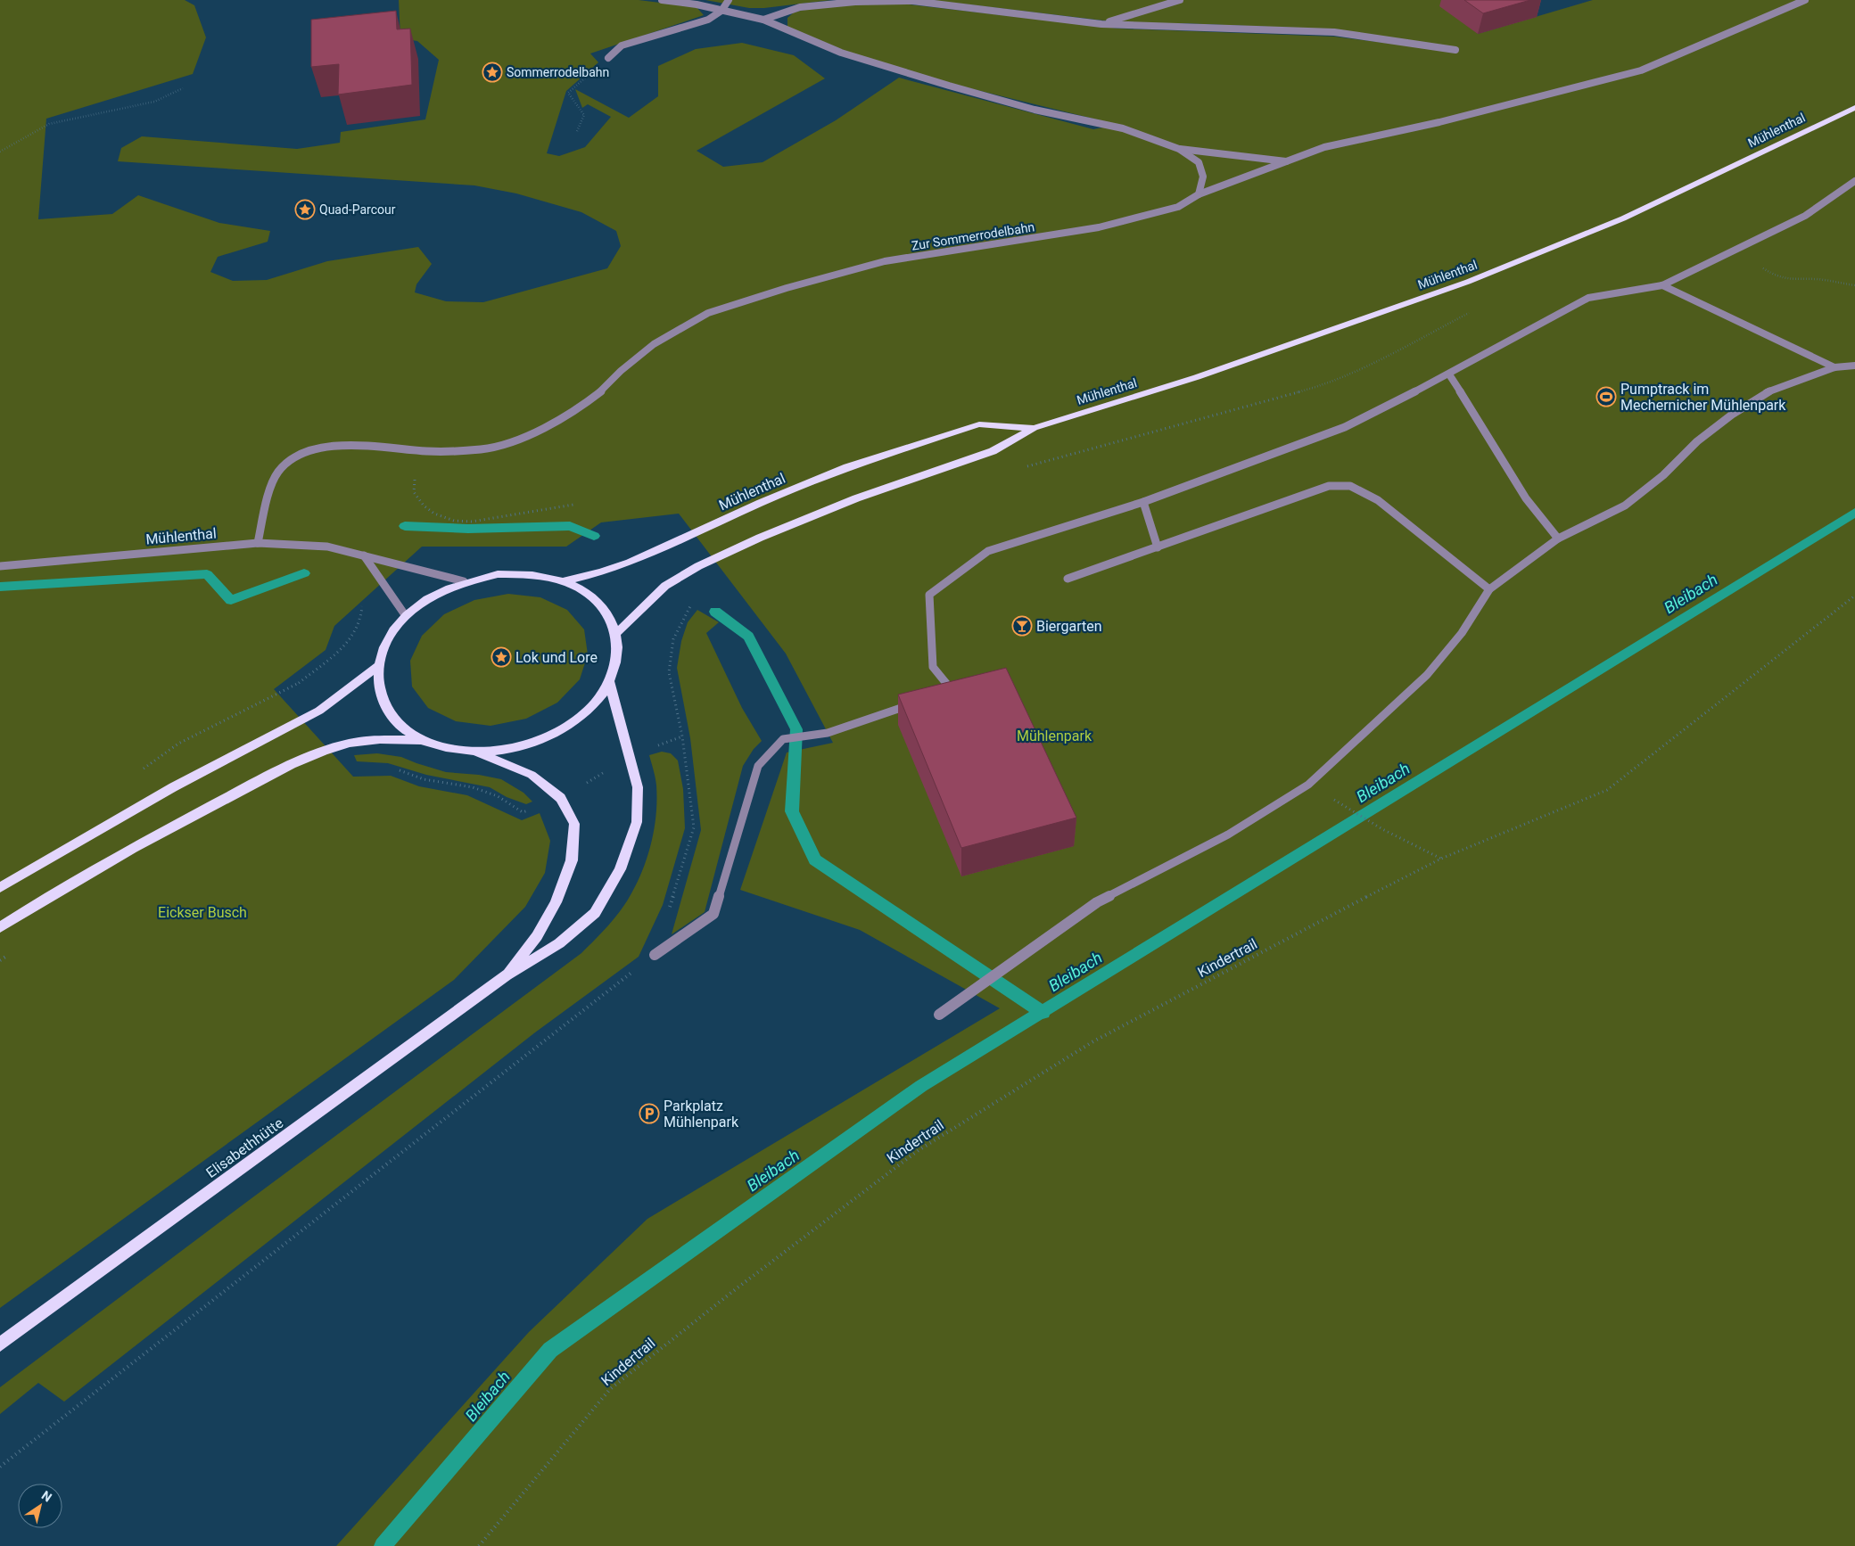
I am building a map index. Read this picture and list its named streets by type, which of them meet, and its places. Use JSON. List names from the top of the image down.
{
  "streets": {
    "main road": ["Mühlenthal", "Elisabethhütte"],
    "lane": ["Zur Sommerrodelbahn"],
    "path": ["Kindertrail"]
  },
  "crossings": [
    ["Mühlenthal", "Zur Sommerrodelbahn"]
  ],
  "water": ["Bleibach"],
  "parks": ["Mühlenpark", "Eickser Busch"],
  "places": {
    "place": ["Sommerrodelbahn", "Quad-Parcour", "Lok und Lore"],
    "sports": ["Pumptrack im Mechernicher Mühlenpark"],
    "bar": ["Biergarten"],
    "parking": ["Parkplatz Mühlenpark"]
  },
  "north": "top right"
}
